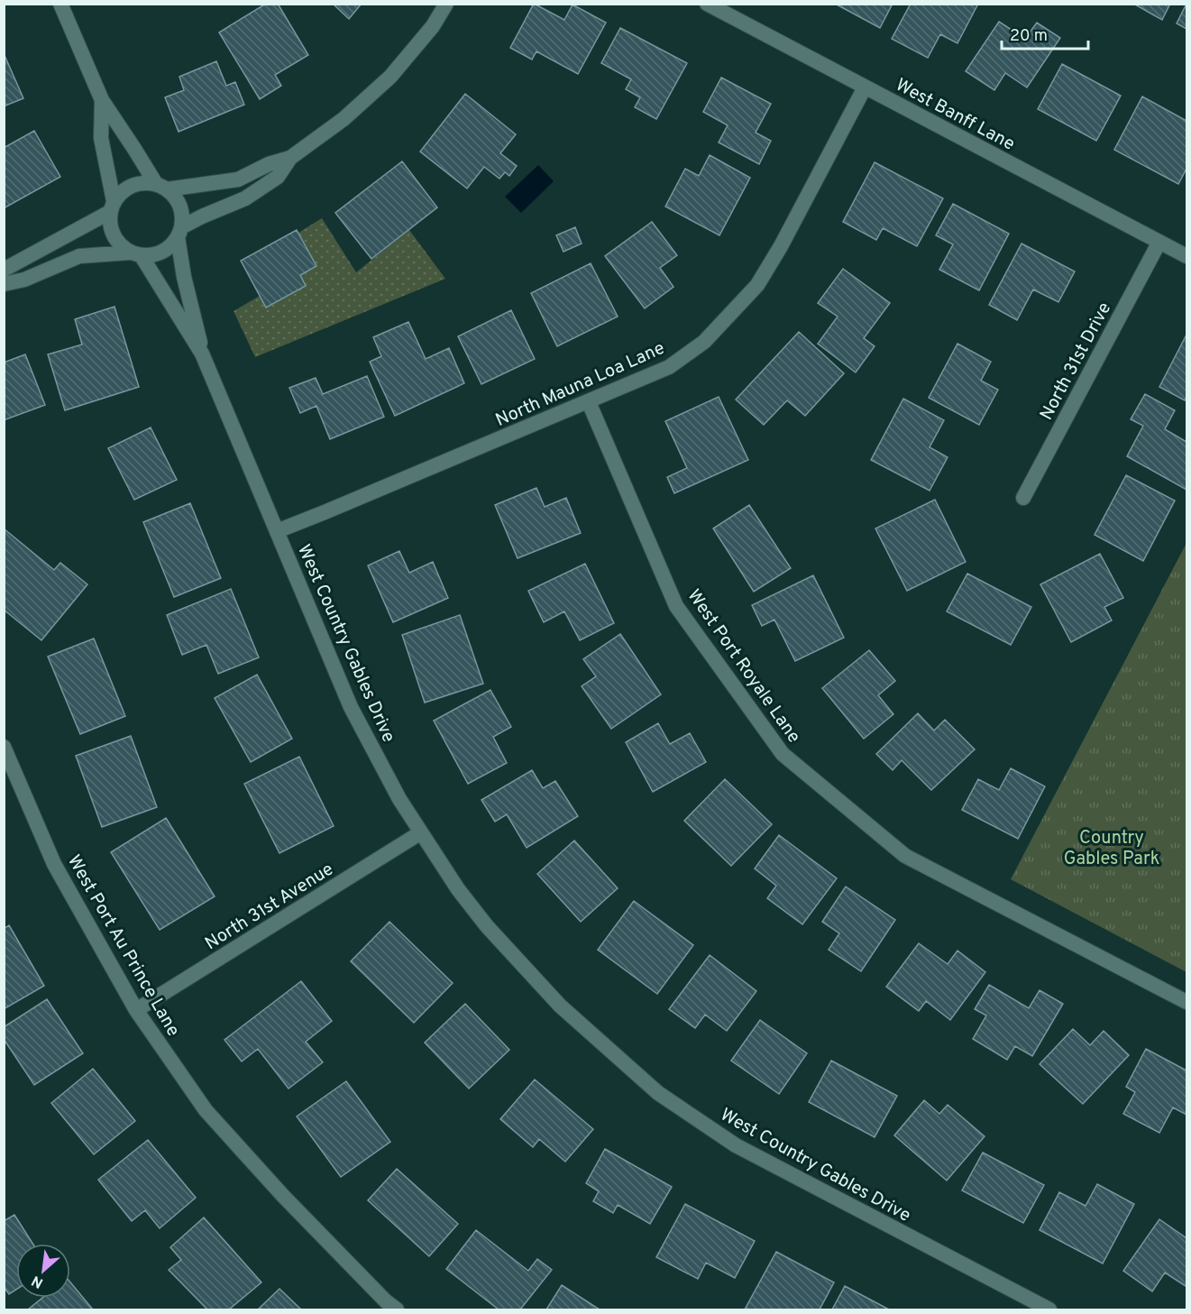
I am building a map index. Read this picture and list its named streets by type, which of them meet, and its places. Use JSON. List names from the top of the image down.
{
  "streets": {
    "street": [
      "West Banff Lane",
      "North 31st Drive",
      "North Mauna Loa Lane",
      "West Country Gables Drive",
      "West Port Royale Lane",
      "North 31st Avenue",
      "West Port Au Prince Lane"
    ]
  },
  "crossings": [
    ["West Banff Lane", "North 31st Drive"],
    ["West Banff Lane", "North Mauna Loa Lane"],
    ["North Mauna Loa Lane", "West Country Gables Drive"],
    ["North Mauna Loa Lane", "West Port Royale Lane"],
    ["West Country Gables Drive", "North 31st Avenue"],
    ["North 31st Avenue", "West Port Au Prince Lane"]
  ],
  "parks": ["Country Gables Park"],
  "scale_bar": "20 m",
  "north": "bottom left"
}
